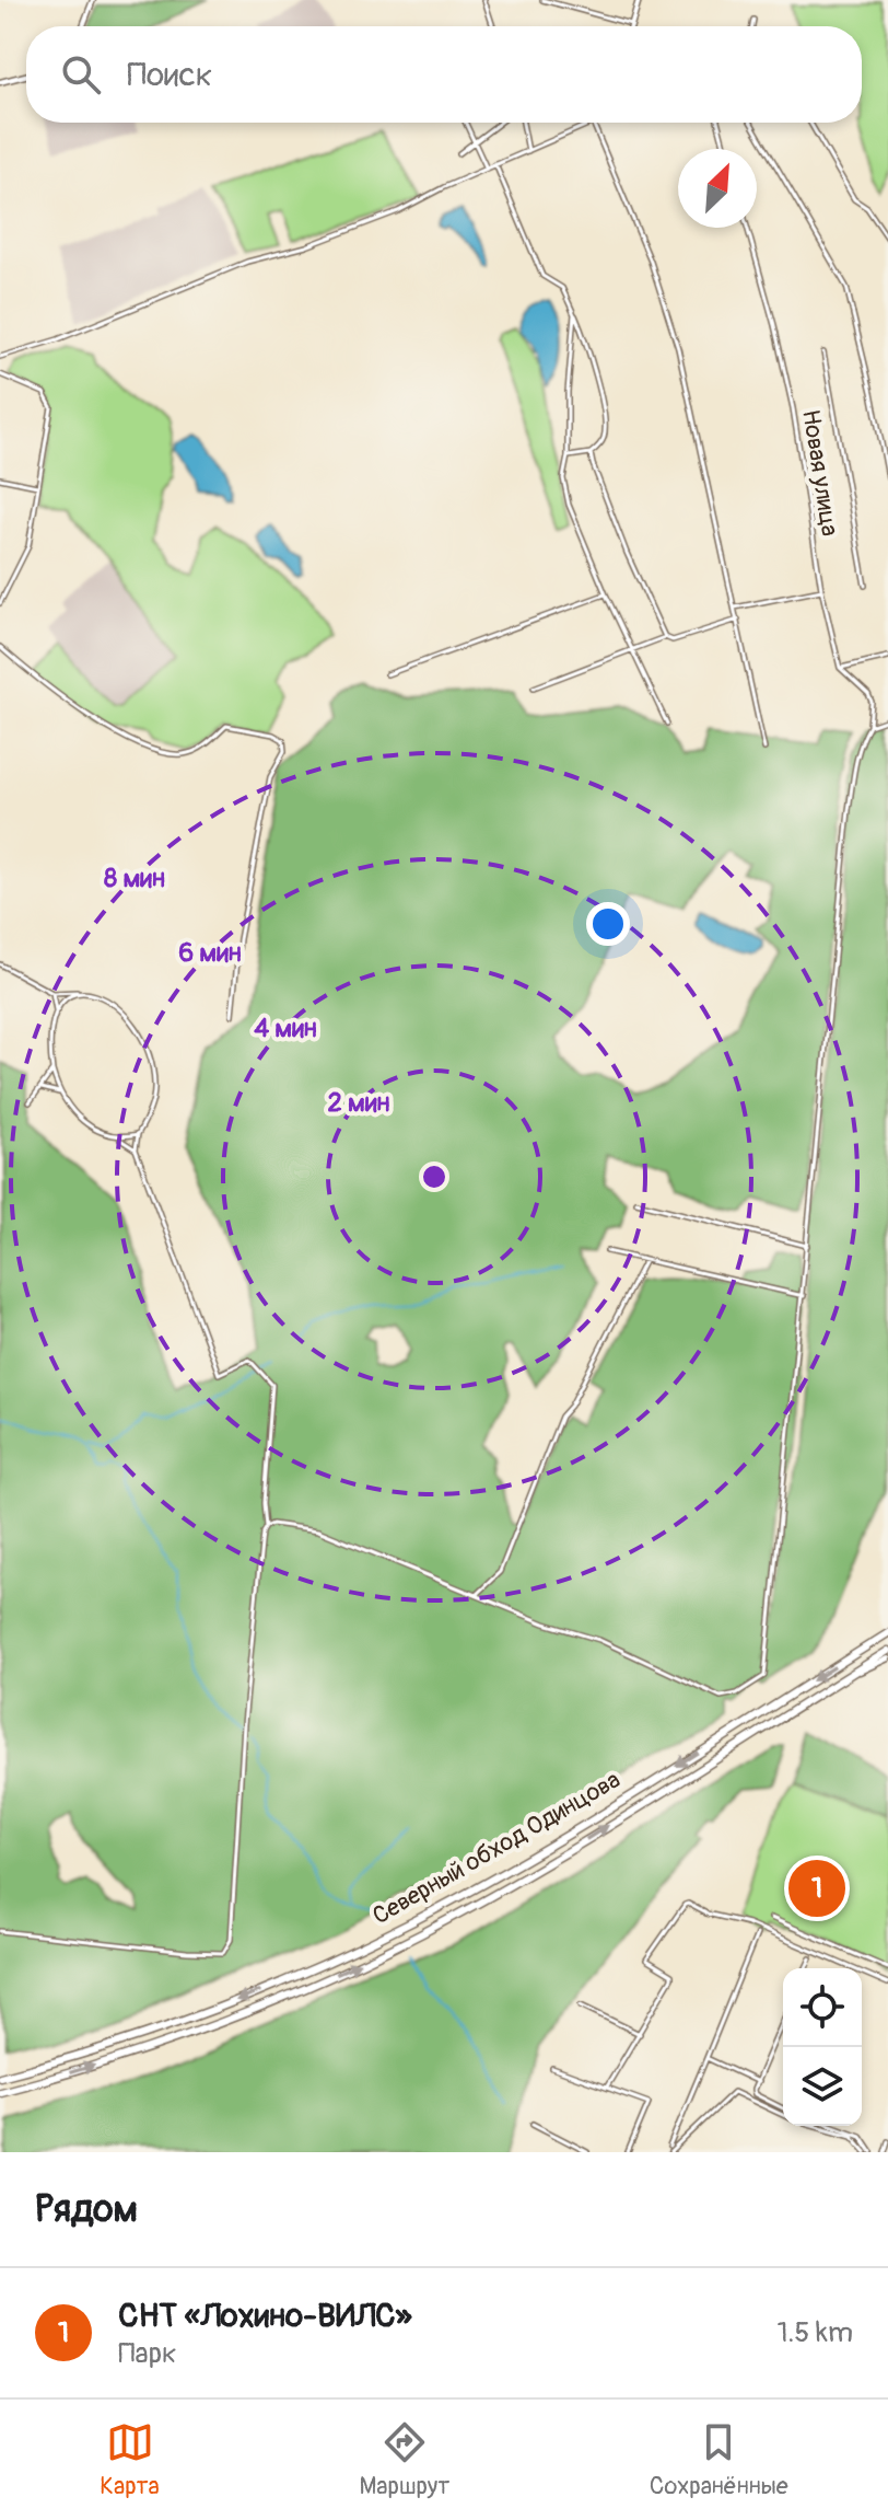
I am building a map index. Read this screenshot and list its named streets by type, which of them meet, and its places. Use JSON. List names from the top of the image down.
{
  "streets": {
    "highway": ["Северный обход Одинцова"],
    "street": ["Новая улица"]
  },
  "north": "top right",
  "page": {
    "search": "Поиск",
    "pins": "1",
    "heading": "Рядом",
    "list": [
      {
        "mark": "1",
        "name": "СНТ «Лохино-ВИЛС»",
        "note": "Парк",
        "value": "1.5 km"
      }
    ],
    "nav": ["Карта", "Маршрут", "Сохранённые"]
  },
  "rings": [
    "8 мин",
    "6 мин",
    "4 мин",
    "2 мин"
  ]
}
